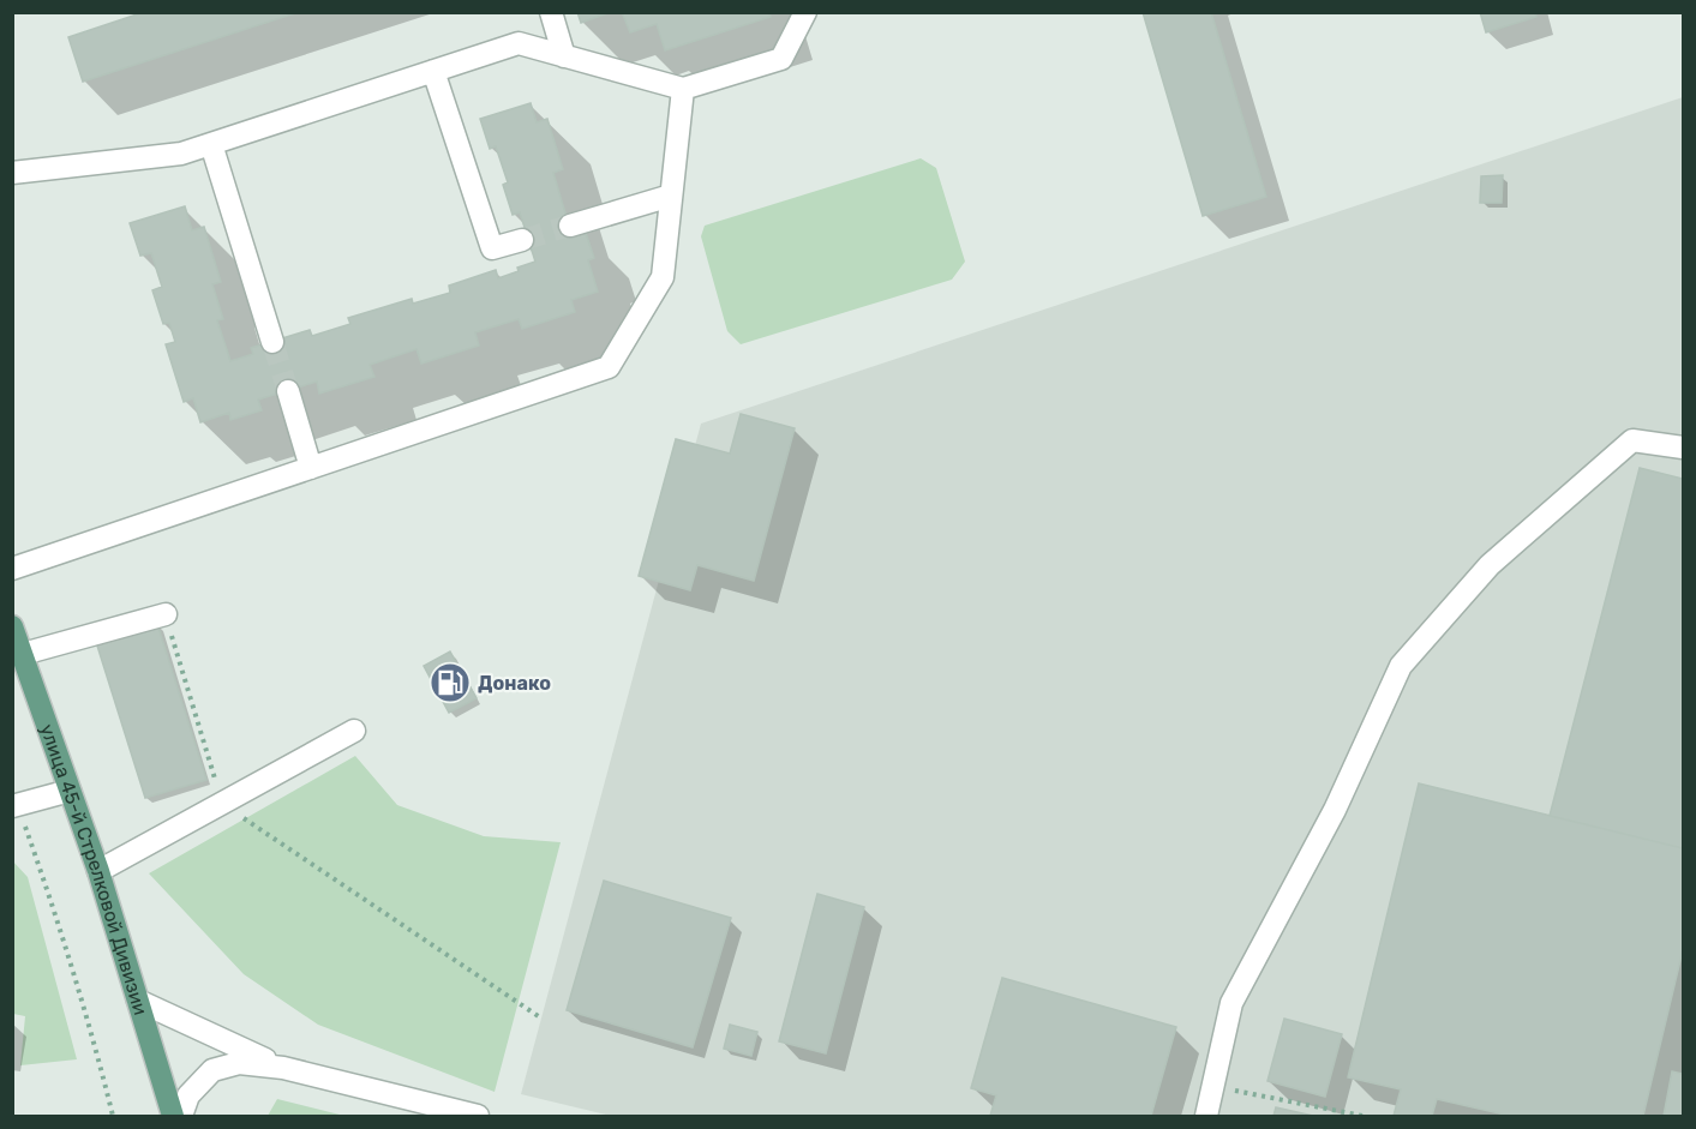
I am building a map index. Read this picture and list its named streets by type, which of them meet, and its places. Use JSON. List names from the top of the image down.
{
  "streets": {
    "main road": ["улица 45-й Стрелковой Дивизии"]
  },
  "places": {
    "fuel station": ["Донако"]
  }
}
